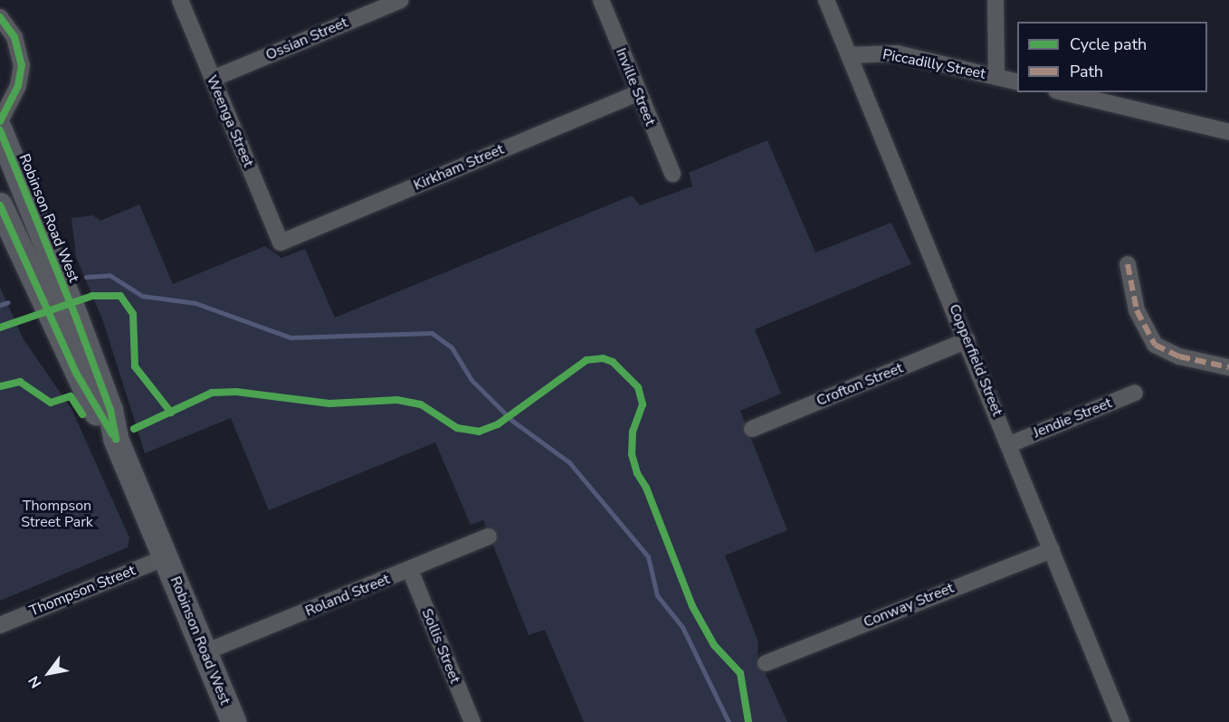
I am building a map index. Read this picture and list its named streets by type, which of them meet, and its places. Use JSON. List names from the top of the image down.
{
  "streets": {
    "main road": ["Robinson Road West"],
    "street": [
      "Ossian Street",
      "Piccadilly Street",
      "Inville Street",
      "Weenga Street",
      "Kirkham Street",
      "Copperfield Street",
      "Crofton Street",
      "Jendie Street",
      "Thompson Street",
      "Roland Street",
      "Conway Street",
      "Sollis Street"
    ]
  },
  "crossings": [
    ["Ossian Street", "Weenga Street"],
    ["Piccadilly Street", "Copperfield Street"],
    ["Inville Street", "Kirkham Street"],
    ["Weenga Street", "Kirkham Street"],
    ["Robinson Road West", "Thompson Street"],
    ["Robinson Road West", "Roland Street"],
    ["Copperfield Street", "Crofton Street"],
    ["Copperfield Street", "Jendie Street"],
    ["Copperfield Street", "Conway Street"],
    ["Roland Street", "Sollis Street"]
  ],
  "parks": ["Thompson Street Park"],
  "legend": ["Cycle path", "Path"],
  "north": "bottom left"
}
